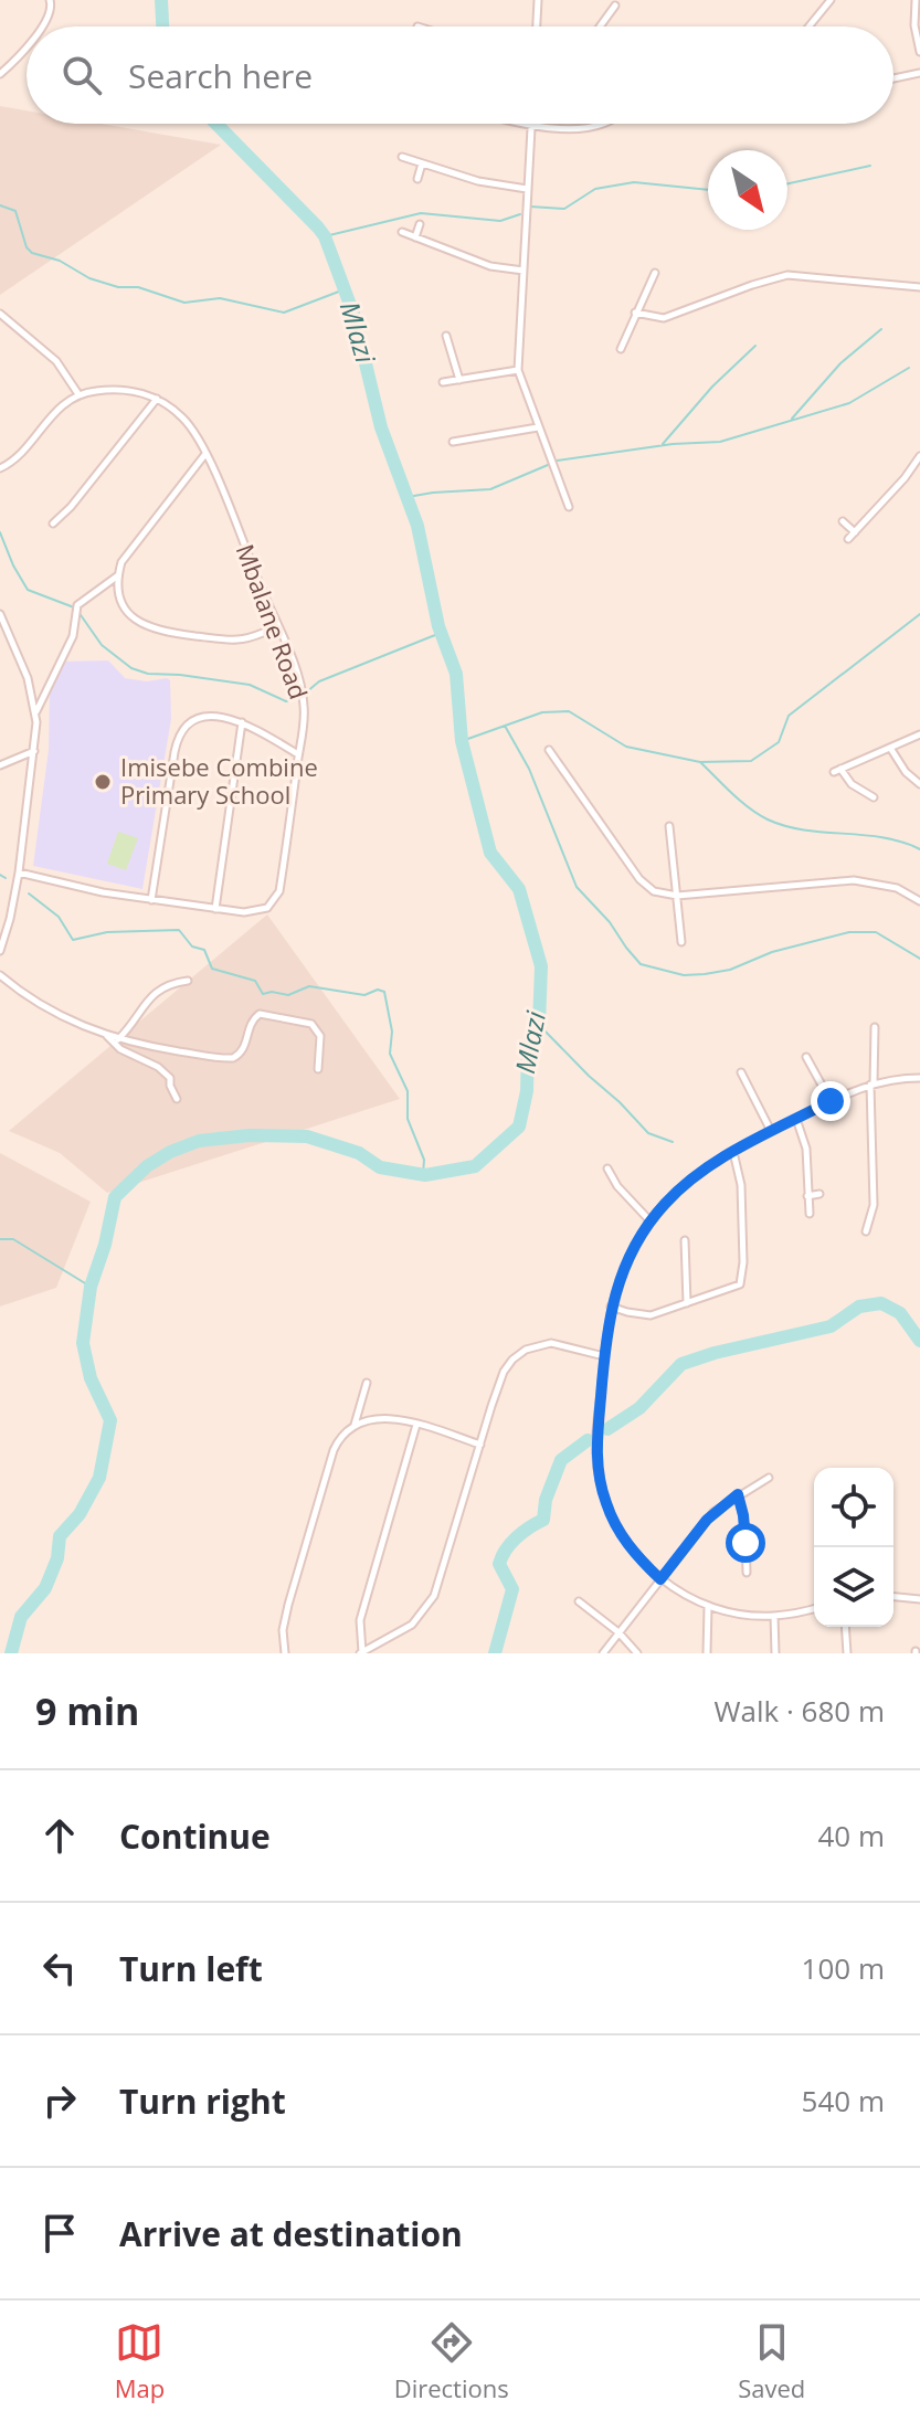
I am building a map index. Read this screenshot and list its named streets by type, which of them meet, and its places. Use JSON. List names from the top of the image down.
{
  "streets": {
    "street": ["Mbalane Road"]
  },
  "water": ["Mlazi"],
  "places": ["Imisebe Combine Primary School"],
  "north": "bottom right",
  "page": {
    "search": "Search here",
    "heading": ["9 min", "Walk · 680 m"],
    "list": [
      ["Continue", "40 m"],
      ["Turn left", "100 m"],
      ["Turn right", "540 m"],
      "Arrive at destination"
    ],
    "nav": ["Map", "Directions", "Saved"]
  }
}
